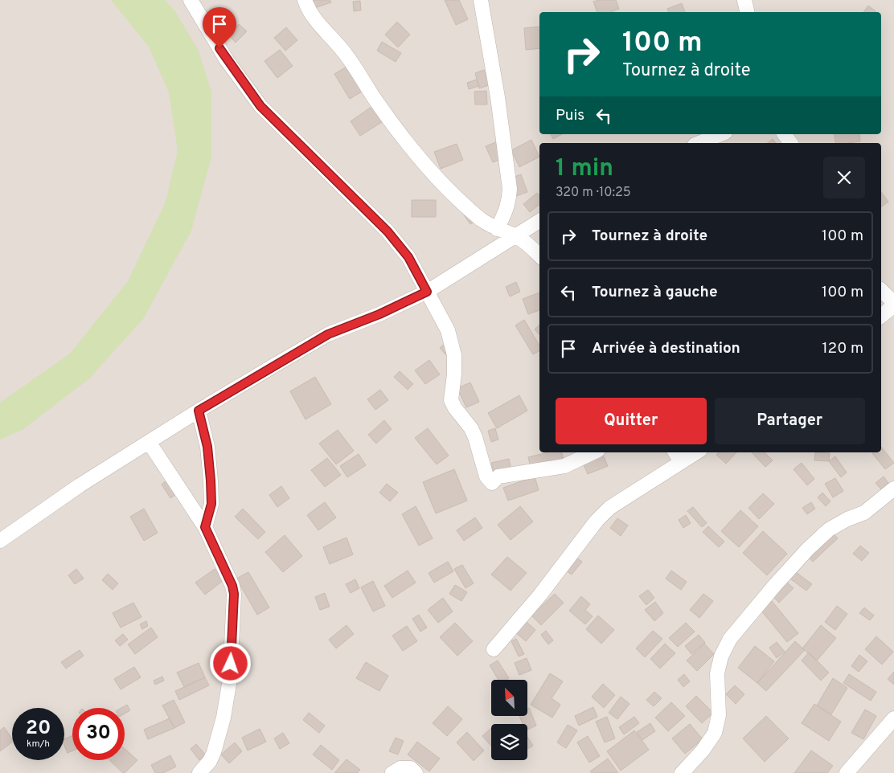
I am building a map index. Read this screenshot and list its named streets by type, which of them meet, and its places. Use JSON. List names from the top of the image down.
{
  "north": "top left",
  "page": {
    "turn": ["100 m", "Tournez à droite"],
    "then": "Puis",
    "heading": ["1 min", "320 m · 10:25"],
    "list": [
      {
        "name": "Tournez à droite",
        "value": "100 m"
      },
      {
        "name": "Tournez à gauche",
        "value": "100 m"
      },
      {
        "name": "Arrivée à destination",
        "value": "120 m"
      }
    ],
    "buttons": ["Quitter", "Partager"],
    "speed": "20 km/h",
    "limit": "30"
  }
}
